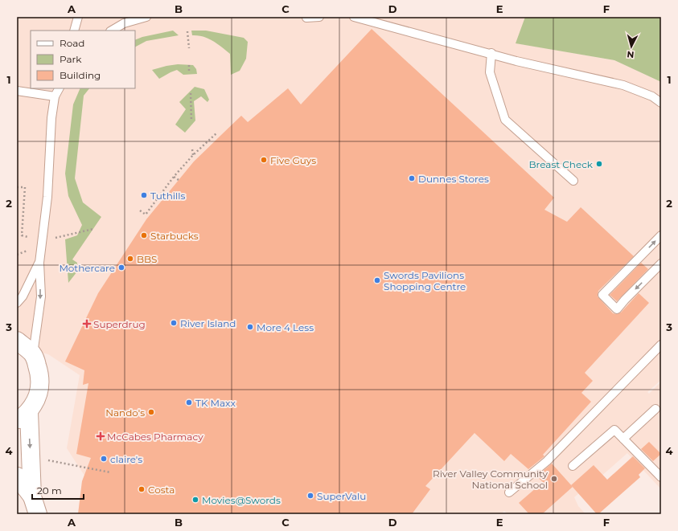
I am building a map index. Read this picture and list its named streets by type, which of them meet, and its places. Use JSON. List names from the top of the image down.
{
  "places": {
    "other": [
      "Five Guys",
      "Breast Check",
      "Dunnes Stores",
      "Tuthills",
      "Starbucks",
      "BBS",
      "Mothercare",
      "Swords Pavilions Shopping Centre",
      "River Island",
      "More 4 Less",
      "TK Maxx",
      "Nando's",
      "claire's",
      "River Valley Community National School",
      "Costa",
      "SuperValu",
      "Movies@Swords"
    ],
    "health": ["Superdrug", "McCabes Pharmacy"]
  },
  "legend": ["Road", "Park", "Building"],
  "scale_bar": "20 m",
  "north": "bottom",
  "grid": {
    "columns": [
      "A",
      "B",
      "C",
      "D",
      "E",
      "F"
    ],
    "rows": [
      "1",
      "2",
      "3",
      "4"
    ]
  }
}
